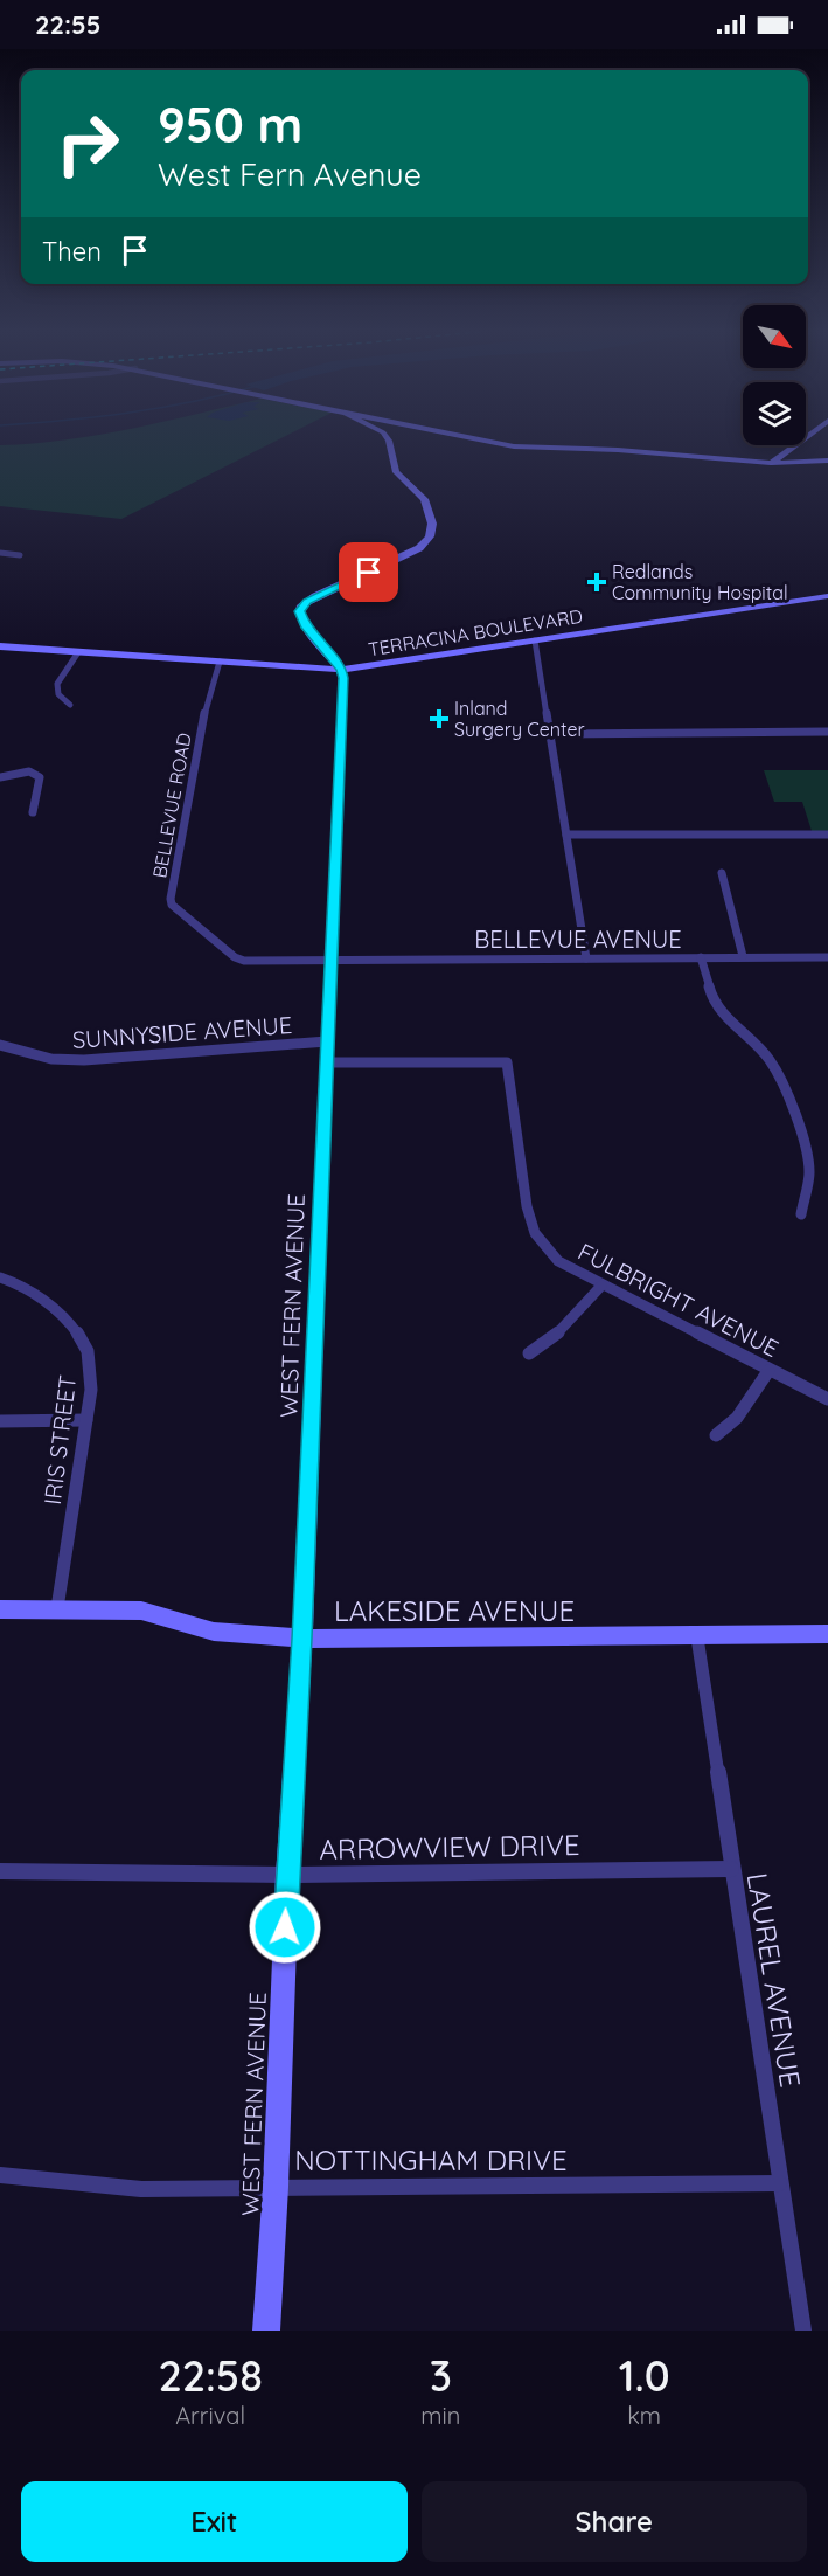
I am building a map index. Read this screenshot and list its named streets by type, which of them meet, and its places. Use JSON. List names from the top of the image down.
{
  "streets": {
    "main road": ["TERRACINA BOULEVARD", "WEST FERN AVENUE", "LAKESIDE AVENUE"],
    "street": [
      "BELLEVUE ROAD",
      "BELLEVUE AVENUE",
      "SUNNYSIDE AVENUE",
      "FULBRIGHT AVENUE",
      "IRIS STREET",
      "ARROWVIEW DRIVE",
      "LAUREL AVENUE",
      "NOTTINGHAM DRIVE"
    ]
  },
  "crossings": [
    ["TERRACINA BOULEVARD", "BELLEVUE ROAD"],
    ["TERRACINA BOULEVARD", "WEST FERN AVENUE"],
    ["BELLEVUE ROAD", "BELLEVUE AVENUE"],
    ["BELLEVUE ROAD", "WEST FERN AVENUE"],
    ["BELLEVUE AVENUE", "WEST FERN AVENUE"],
    ["SUNNYSIDE AVENUE", "WEST FERN AVENUE"],
    ["FULBRIGHT AVENUE", "WEST FERN AVENUE"],
    ["WEST FERN AVENUE", "LAKESIDE AVENUE"],
    ["WEST FERN AVENUE", "ARROWVIEW DRIVE"],
    ["WEST FERN AVENUE", "NOTTINGHAM DRIVE"],
    ["IRIS STREET", "LAKESIDE AVENUE"],
    ["LAKESIDE AVENUE", "LAUREL AVENUE"],
    ["ARROWVIEW DRIVE", "LAUREL AVENUE"],
    ["LAUREL AVENUE", "NOTTINGHAM DRIVE"]
  ],
  "places": {
    "health": ["Redlands Community Hospital", "Inland Surgery Center"]
  },
  "north": "bottom right",
  "page": {
    "status": "22:55",
    "turn": ["950 m", "West Fern Avenue"],
    "then": "Then",
    "eta": [
      "22:58",
      "Arrival",
      "3",
      "min",
      "1.0",
      "km"
    ],
    "buttons": ["Exit", "Share"]
  }
}
